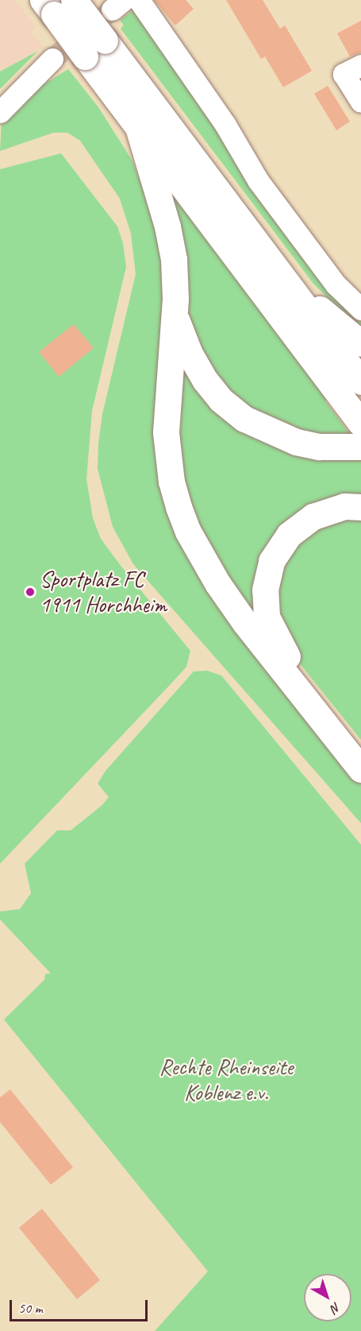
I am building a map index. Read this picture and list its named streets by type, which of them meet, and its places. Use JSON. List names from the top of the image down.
{
  "parks": ["Rechte Rheinseite Koblenz e.v."],
  "places": ["Sportplatz FC 1911 Horchheim"],
  "scale_bar": "50 m",
  "north": "bottom right"
}
